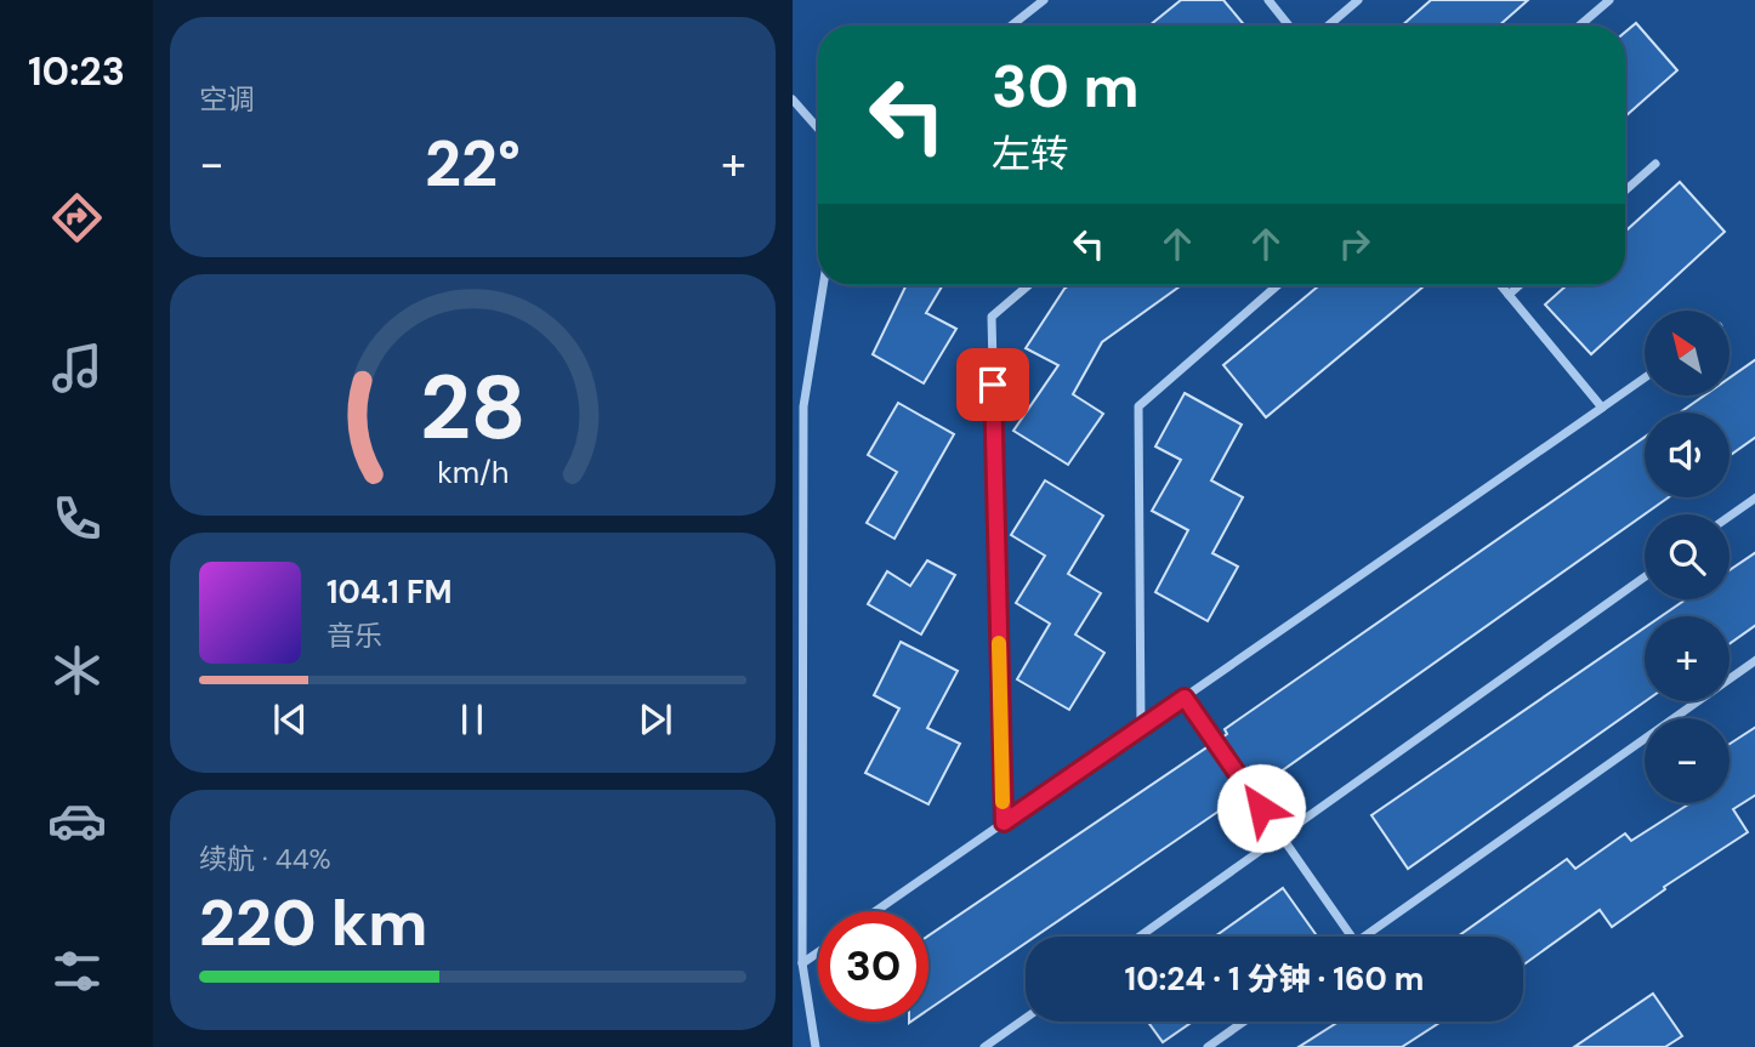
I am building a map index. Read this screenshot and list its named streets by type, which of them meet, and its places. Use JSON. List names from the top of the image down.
{
  "north": "top left",
  "page": {
    "tabs": "10:23",
    "tile": [
      "空调",
      ["续航 · 44%", "220 km"]
    ],
    "turn": ["30 m", "左转"],
    "heat": ["−", "22°", "+"],
    "map_buttons": ["+", "−"],
    "song": ["104.1 FM", "音乐"],
    "limit": "30",
    "trip": "10:24 · 1 分钟 · 160 m",
    "gauge": ["28", "km/h"]
  }
}
